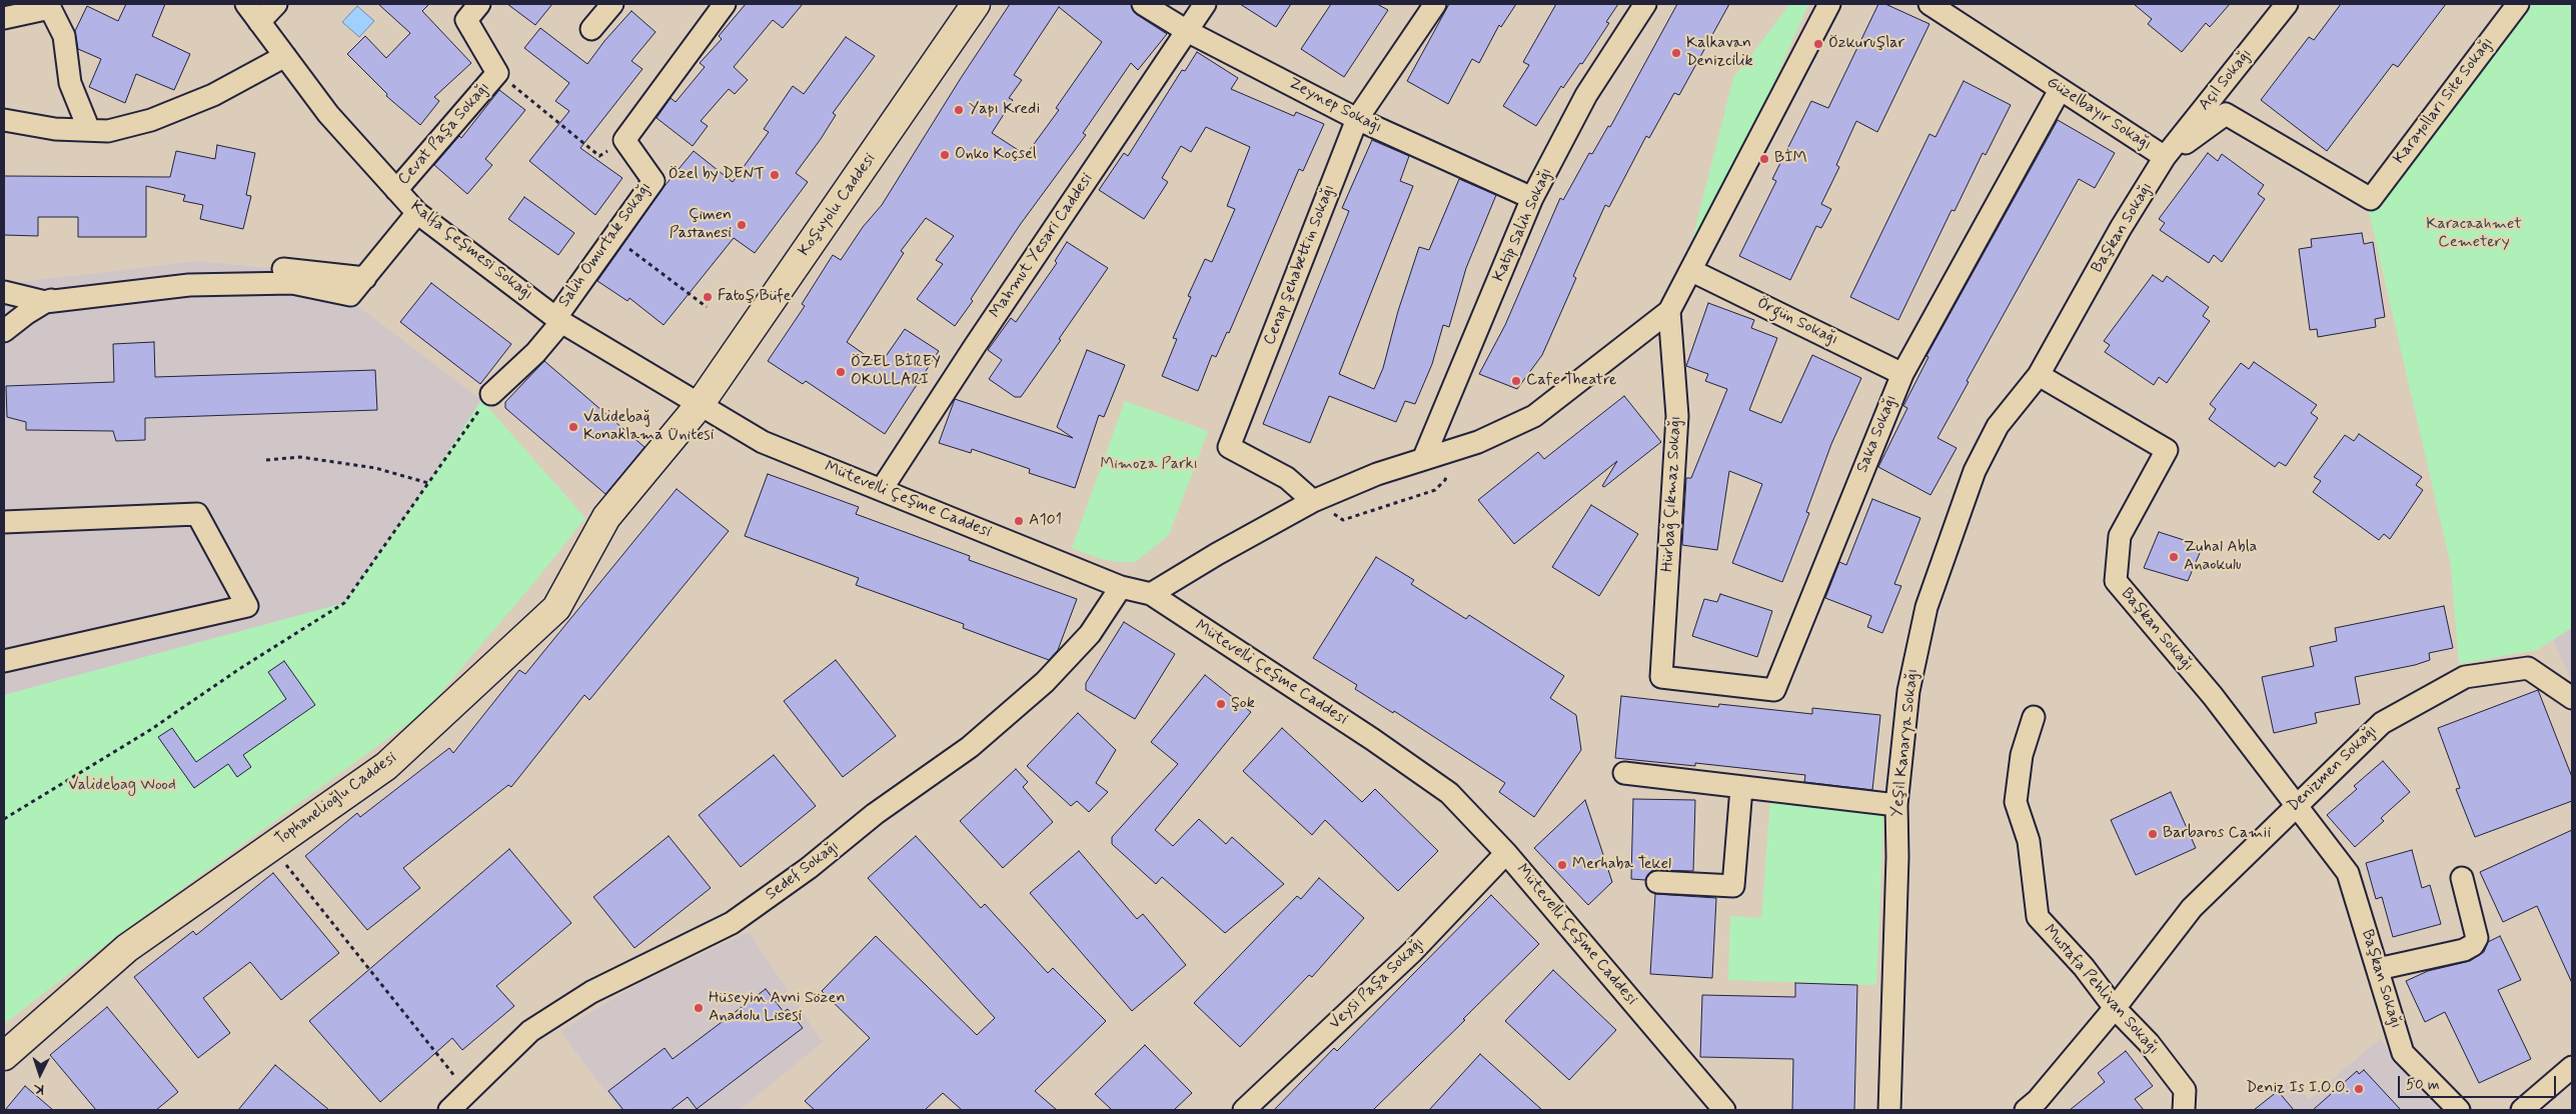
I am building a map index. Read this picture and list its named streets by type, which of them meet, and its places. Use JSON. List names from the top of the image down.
{
  "streets": {
    "main road": ["Koşuyolu Caddesi", "Tophanelioğlu Caddesi"],
    "street": [
      "Açıl Sokağı",
      "Karayolları Site Sokağı",
      "Zeynep Sokağı",
      "Güzelbayır Sokağı",
      "Cevat Paşa Sokağı",
      "Katip Salih Sokağı",
      "Başkan Sokağı",
      "Salih Omurtak Sokağı",
      "Mahmut Yesari Caddesi",
      "Kalfa Çeşmesi Sokağı",
      "Cenap Şehabettin Sokağı",
      "Örgün Sokağı",
      "Saka Sokağı",
      "Hürbağ Çıkmaz Sokağı",
      "Mütevelli Çeşme Caddesi",
      "Yeşil Kanarya Sokağı",
      "Denizmen Sokağı",
      "Sedef Sokağı",
      "Veysi Paşa Sokağı",
      "Mustafa Pehlivan Sokağı"
    ]
  },
  "crossings": [
    ["Açıl Sokağı", "Güzelbayır Sokağı"],
    ["Açıl Sokağı", "Başkan Sokağı"],
    ["Karayolları Site Sokağı", "Güzelbayır Sokağı"],
    ["Zeynep Sokağı", "Katip Salih Sokağı"],
    ["Zeynep Sokağı", "Mahmut Yesari Caddesi"],
    ["Zeynep Sokağı", "Cenap Şehabettin Sokağı"],
    ["Güzelbayır Sokağı", "Başkan Sokağı"],
    ["Güzelbayır Sokağı", "Saka Sokağı"],
    ["Cevat Paşa Sokağı", "Kalfa Çeşmesi Sokağı"],
    ["Koşuyolu Caddesi", "Kalfa Çeşmesi Sokağı"],
    ["Koşuyolu Caddesi", "Mütevelli Çeşme Caddesi"],
    ["Koşuyolu Caddesi", "Tophanelioğlu Caddesi"],
    ["Başkan Sokağı", "Yeşil Kanarya Sokağı"],
    ["Başkan Sokağı", "Denizmen Sokağı"],
    ["Salih Omurtak Sokağı", "Kalfa Çeşmesi Sokağı"],
    ["Mahmut Yesari Caddesi", "Mütevelli Çeşme Caddesi"],
    ["Kalfa Çeşmesi Sokağı", "Mütevelli Çeşme Caddesi"],
    ["Kalfa Çeşmesi Sokağı", "Tophanelioğlu Caddesi"],
    ["Örgün Sokağı", "Saka Sokağı"],
    ["Saka Sokağı", "Hürbağ Çıkmaz Sokağı"],
    ["Mütevelli Çeşme Caddesi", "Tophanelioğlu Caddesi"],
    ["Mütevelli Çeşme Caddesi", "Sedef Sokağı"],
    ["Mütevelli Çeşme Caddesi", "Veysi Paşa Sokağı"],
    ["Denizmen Sokağı", "Mustafa Pehlivan Sokağı"]
  ],
  "parks": ["Karacaahmet Cemetery", "Mimoza Parkı", "Validebag Wood"],
  "places": [
    "Özkuruşlar",
    "Kalkavan Denizcilik",
    "Yapı Kredi",
    "Onko Koçsel",
    "BİM",
    "Özel by DENT",
    "Çimen Pastanesi",
    "Fatoş Büfe",
    "ÖZEL BİREY OKULLARI",
    "Cafe Theatre",
    "Validebağ Konaklama Ünitesi",
    "A101",
    "Zuhal Abla Anaokulu",
    "Şok",
    "Barbaros Camii",
    "Merhaba Tekel",
    "Hüseyin Avni Sözen Anadolu Lisesi",
    "Deniz Is I.O.O."
  ],
  "scale_bar": "50 m",
  "north": "bottom"
}
